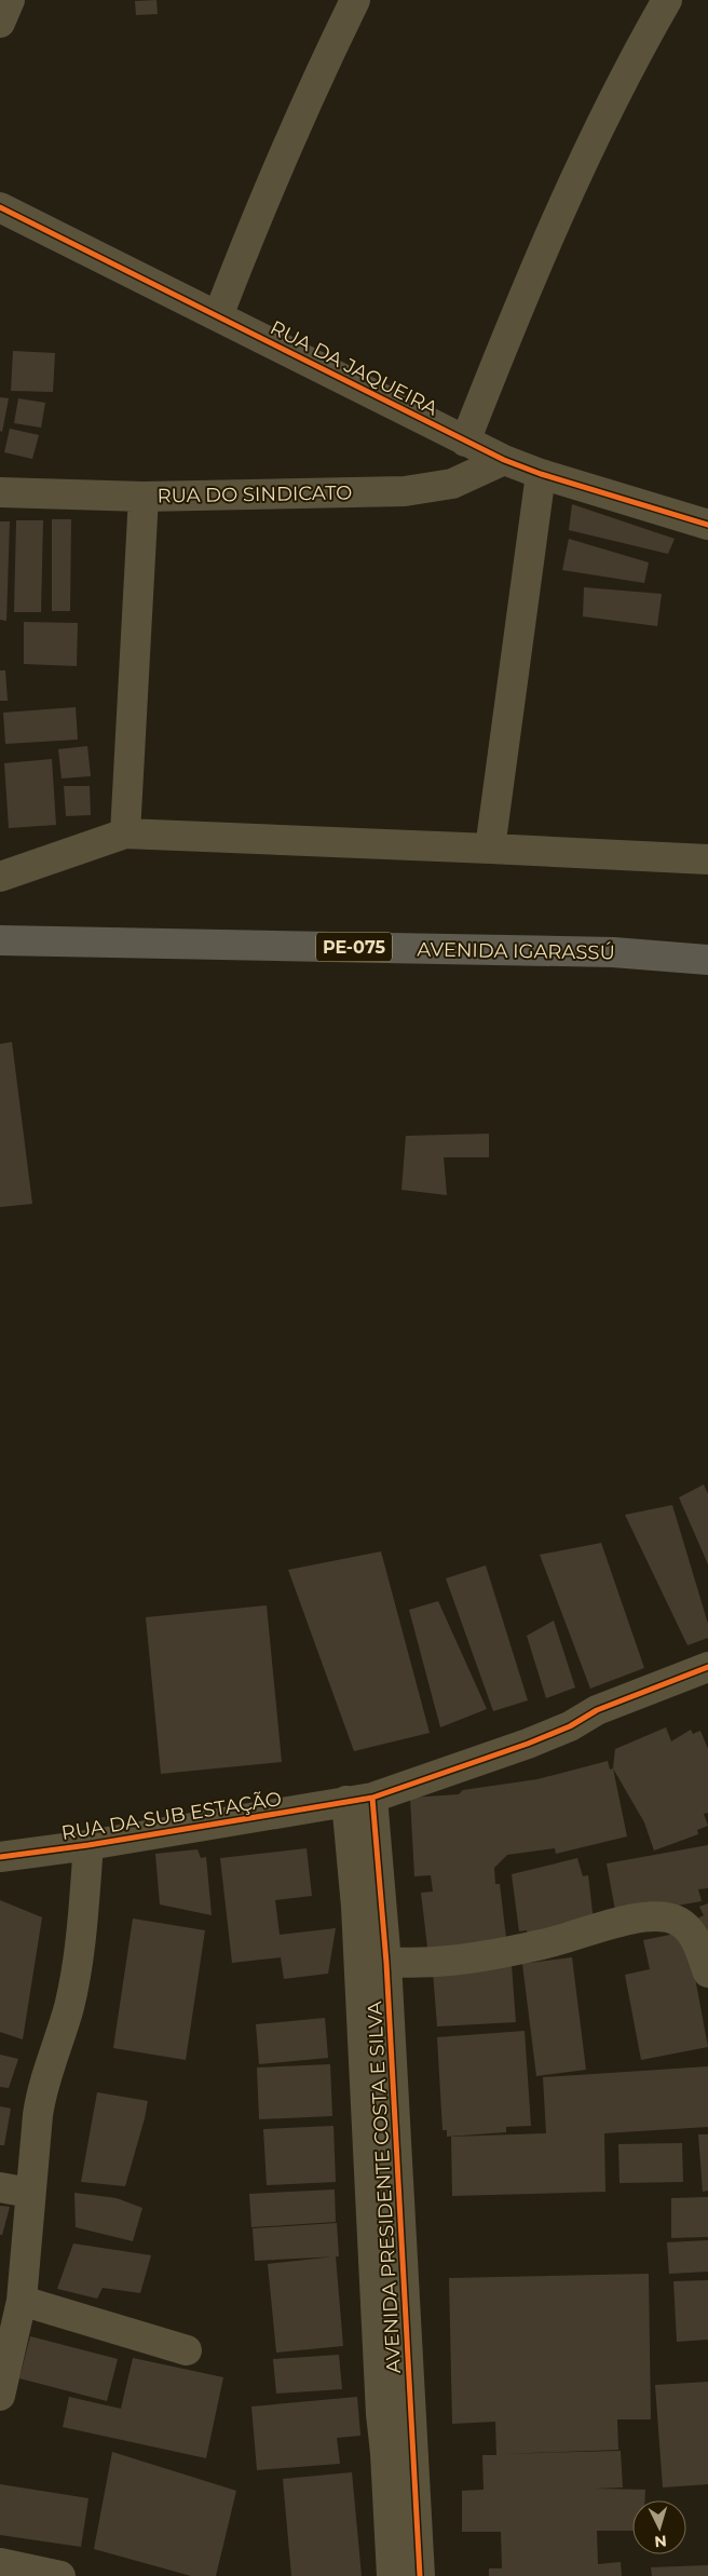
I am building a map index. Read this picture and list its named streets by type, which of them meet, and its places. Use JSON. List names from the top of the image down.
{
  "streets": {
    "main road": ["PE-075", "AVENIDA IGARASSÚ"],
    "street": [
      "RUA DA JAQUEIRA",
      "RUA DO SINDICATO",
      "RUA DA SUB ESTAÇÃO",
      "AVENIDA PRESIDENTE COSTA E SILVA"
    ]
  },
  "crossings": [
    ["RUA DA JAQUEIRA", "RUA DO SINDICATO"],
    ["RUA DA SUB ESTAÇÃO", "AVENIDA PRESIDENTE COSTA E SILVA"]
  ],
  "north": "bottom"
}
